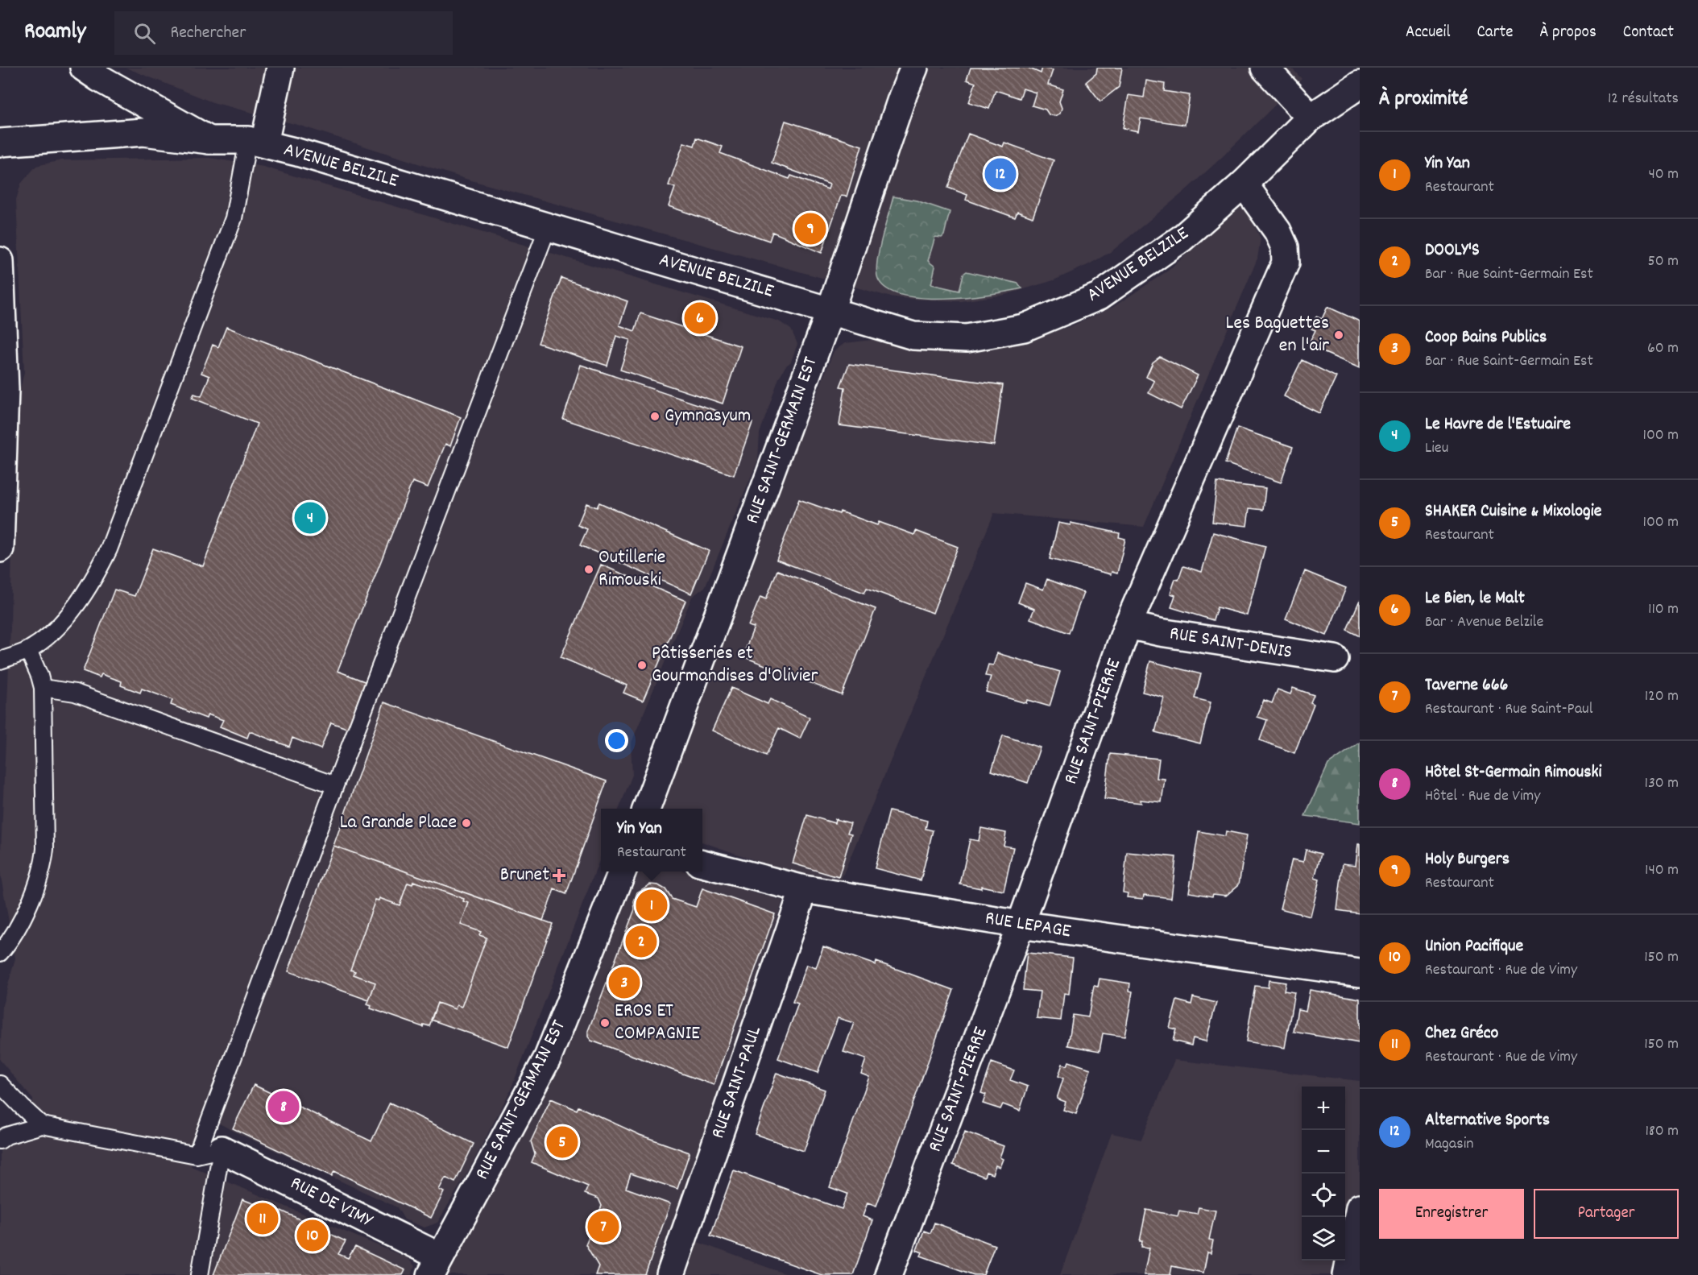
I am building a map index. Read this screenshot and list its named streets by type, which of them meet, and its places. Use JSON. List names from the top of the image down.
{
  "streets": {
    "street": [
      "AVENUE BELZILE",
      "RUE SAINT-GERMAIN EST",
      "RUE SAINT-DENIS",
      "RUE SAINT-PIERRE",
      "RUE LEPAGE",
      "RUE SAINT-PAUL",
      "RUE DE VIMY"
    ]
  },
  "crossings": [
    ["AVENUE BELZILE", "RUE SAINT-GERMAIN EST"],
    ["AVENUE BELZILE", "RUE SAINT-PIERRE"],
    ["RUE SAINT-GERMAIN EST", "RUE DE VIMY"],
    ["RUE SAINT-DENIS", "RUE SAINT-PIERRE"],
    ["RUE SAINT-PIERRE", "RUE LEPAGE"],
    ["RUE LEPAGE", "RUE SAINT-PAUL"]
  ],
  "places": {
    "other": [
      "Les Baguettes en l'air",
      "Gymnasyum",
      "Outillerie Rimouski",
      "Pâtisseries et Gourmandises d'Olivier",
      "La Grande Place",
      "EROS ET COMPAGNIE"
    ],
    "health": ["Brunet"]
  },
  "page": {
    "header": "Roamly",
    "search": "Rechercher",
    "nav": [
      "Accueil",
      "Carte",
      "À propos",
      "Contact"
    ],
    "heading": ["À proximité", "12 résultats"],
    "list": [
      {
        "mark": "1",
        "name": "Yin Yan",
        "note": "Restaurant",
        "value": "40 m"
      },
      {
        "mark": "2",
        "name": "DOOLY'S",
        "note": "Bar · Rue Saint-Germain Est",
        "value": "50 m"
      },
      {
        "mark": "3",
        "name": "Coop Bains Publics",
        "note": "Bar · Rue Saint-Germain Est",
        "value": "60 m"
      },
      {
        "mark": "4",
        "name": "Le Havre de l'Estuaire",
        "note": "Lieu",
        "value": "100 m"
      },
      {
        "mark": "5",
        "name": "SHAKER Cuisine & Mixologie",
        "note": "Restaurant",
        "value": "100 m"
      },
      {
        "mark": "6",
        "name": "Le Bien, le Malt",
        "note": "Bar · Avenue Belzile",
        "value": "110 m"
      },
      {
        "mark": "7",
        "name": "Taverne 666",
        "note": "Restaurant · Rue Saint-Paul",
        "value": "120 m"
      },
      {
        "mark": "8",
        "name": "Hôtel St-Germain Rimouski",
        "note": "Hôtel · Rue de Vimy",
        "value": "130 m"
      },
      {
        "mark": "9",
        "name": "Holy Burgers",
        "note": "Restaurant",
        "value": "140 m"
      },
      {
        "mark": "10",
        "name": "Union Pacifique",
        "note": "Restaurant · Rue de Vimy",
        "value": "150 m"
      },
      {
        "mark": "11",
        "name": "Chez Gréco",
        "note": "Restaurant · Rue de Vimy",
        "value": "150 m"
      },
      {
        "mark": "12",
        "name": "Alternative Sports",
        "note": "Magasin",
        "value": "180 m"
      }
    ],
    "pins": [
      "12",
      "9",
      "6",
      "4",
      "1",
      "2",
      "3",
      "8",
      "5",
      "11",
      "7",
      "10"
    ],
    "popup": ["Yin Yan", "Restaurant"],
    "map_buttons": ["+", "−"],
    "buttons": ["Enregistrer", "Partager"]
  }
}
